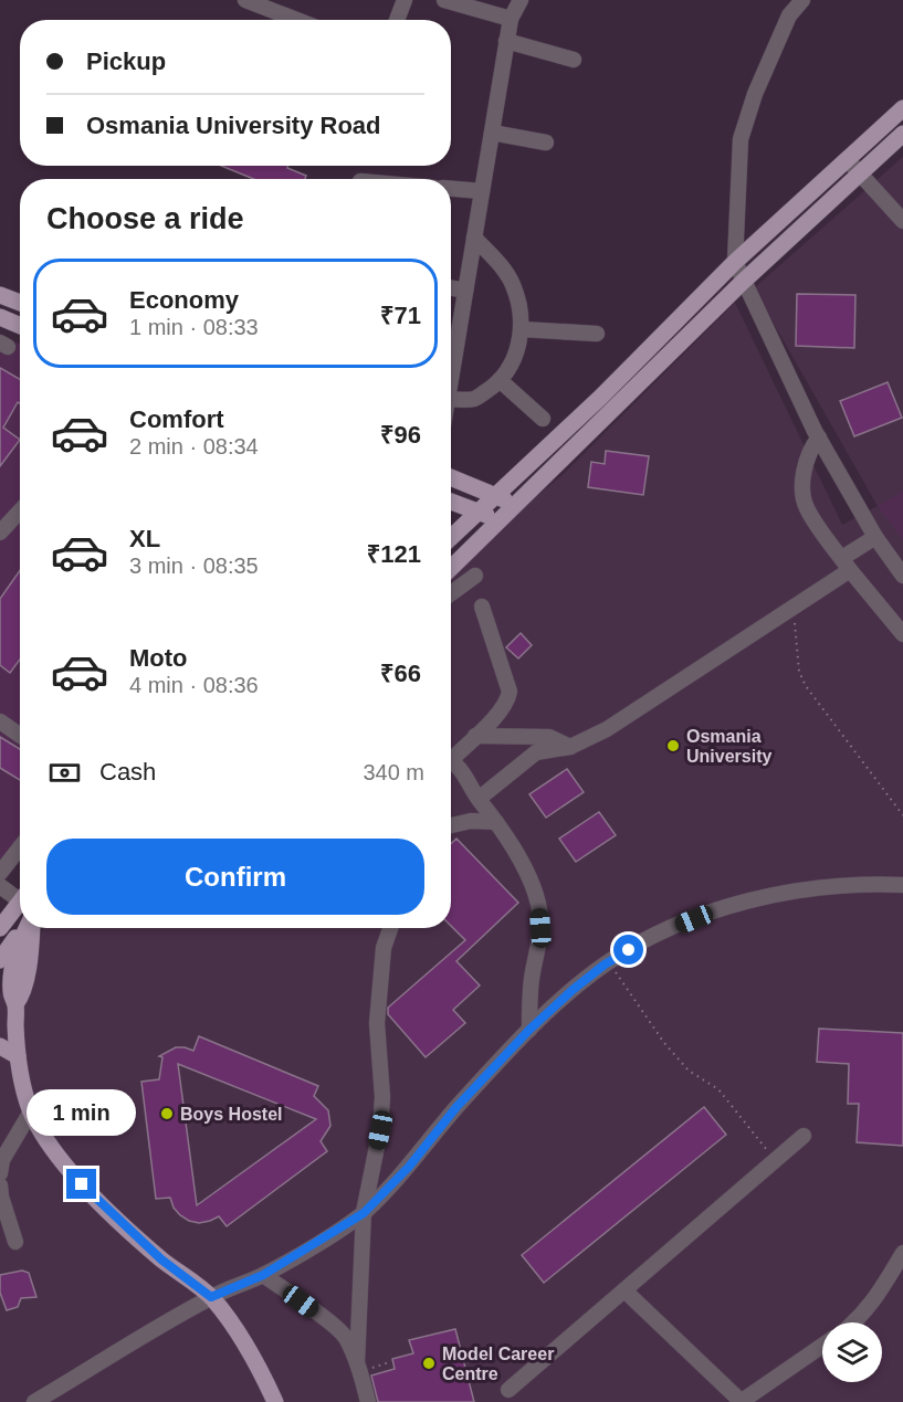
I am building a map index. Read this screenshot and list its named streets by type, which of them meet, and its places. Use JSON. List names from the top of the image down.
{
  "places": ["Osmania University", "Boys Hostel", "Model Career Centre"],
  "page": {
    "banner": ["Pickup", "Osmania University Road"],
    "heading": "Choose a ride",
    "list": [
      {
        "name": "Economy",
        "note": "1 min · 08:33",
        "value": "₹71"
      },
      {
        "name": "Comfort",
        "note": "2 min · 08:34",
        "value": "₹96"
      },
      {
        "name": "XL",
        "note": "3 min · 08:35",
        "value": "₹121"
      },
      {
        "name": "Moto",
        "note": "4 min · 08:36",
        "value": "₹66"
      }
    ],
    "pay": ["Cash", "340 m"],
    "buttons": "Confirm",
    "bubble": "1 min"
  }
}
